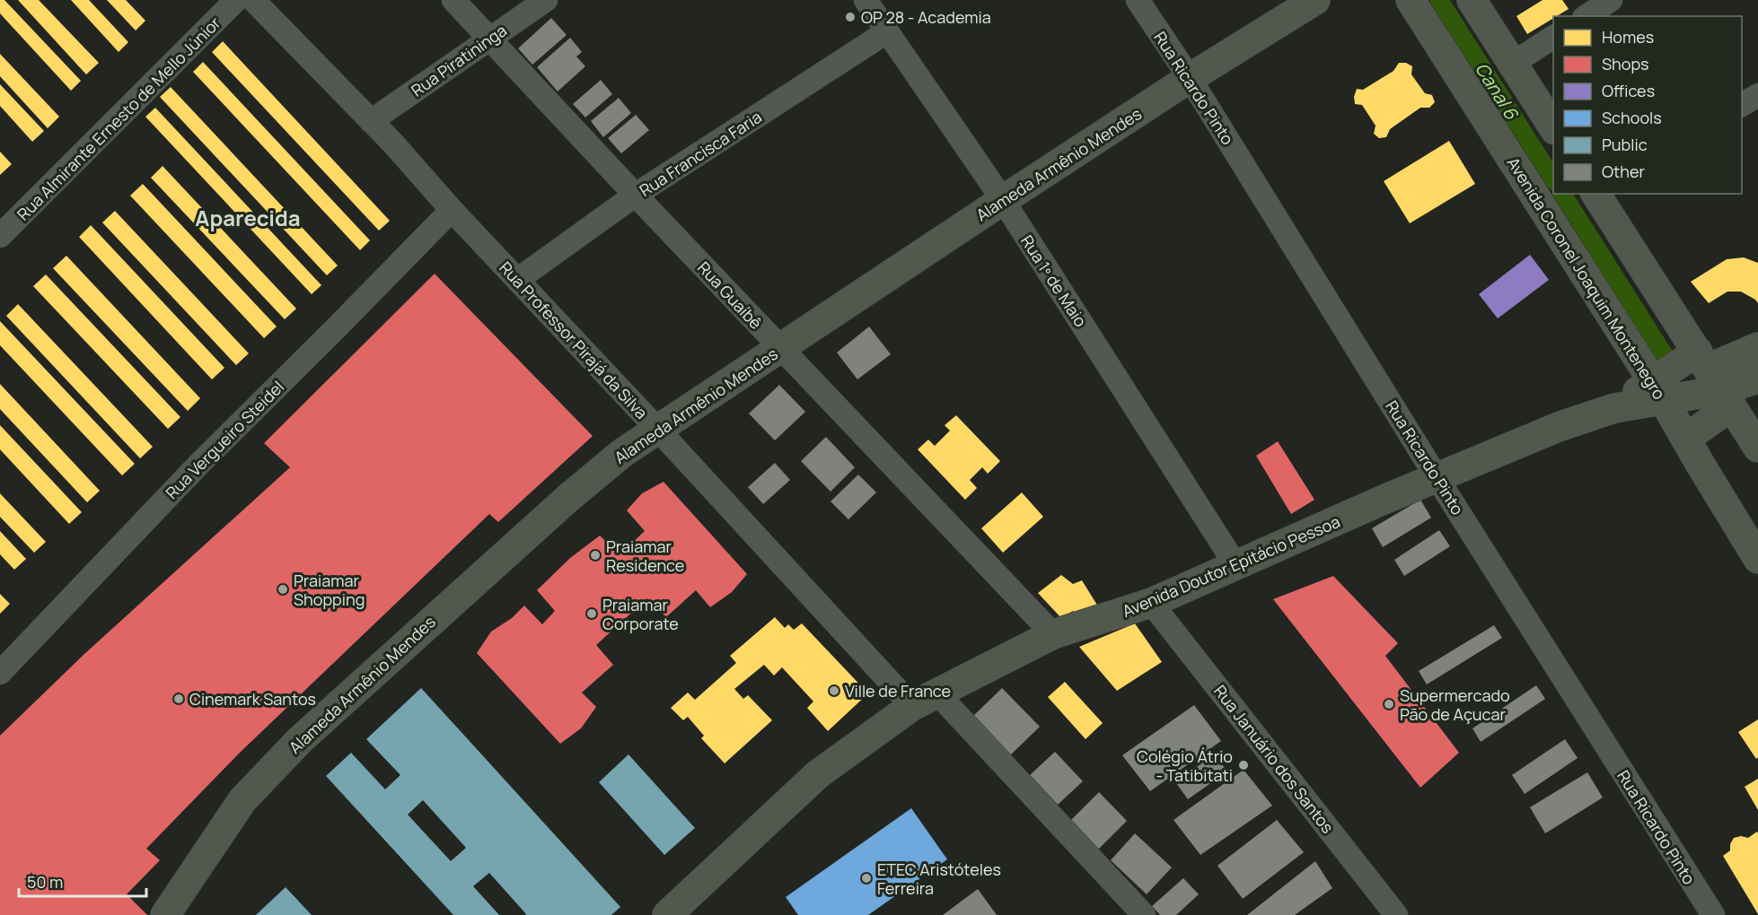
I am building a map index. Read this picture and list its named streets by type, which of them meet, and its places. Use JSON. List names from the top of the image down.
{
  "streets": {
    "main road": ["Alameda Armênio Mendes", "Avenida Coronel Joaquim Montenegro", "Avenida Doutor Epitácio Pessoa"],
    "street": [
      "Rua Piratininga",
      "Rua Ricardo Pinto",
      "Rua Almirante Ernesto de Mello Júnior",
      "Rua Francisca Faria",
      "Rua 1º de Maio",
      "Rua Guaíbê",
      "Rua Professor Pirajá da Silva",
      "Rua Vergueiro Steidel",
      "Rua Januário dos Santos"
    ]
  },
  "crossings": [
    ["Rua Piratininga", "Rua Guaíbê"],
    ["Rua Piratininga", "Rua Professor Pirajá da Silva"],
    ["Rua Ricardo Pinto", "Alameda Armênio Mendes"],
    ["Rua Ricardo Pinto", "Avenida Doutor Epitácio Pessoa"],
    ["Rua Francisca Faria", "Rua 1º de Maio"],
    ["Rua Francisca Faria", "Rua Guaíbê"],
    ["Rua Francisca Faria", "Rua Professor Pirajá da Silva"],
    ["Alameda Armênio Mendes", "Rua 1º de Maio"],
    ["Alameda Armênio Mendes", "Rua Guaíbê"],
    ["Alameda Armênio Mendes", "Rua Professor Pirajá da Silva"],
    ["Avenida Coronel Joaquim Montenegro", "Avenida Doutor Epitácio Pessoa"],
    ["Rua 1º de Maio", "Avenida Doutor Epitácio Pessoa"],
    ["Rua Guaíbê", "Avenida Doutor Epitácio Pessoa"],
    ["Rua Professor Pirajá da Silva", "Rua Vergueiro Steidel"],
    ["Rua Professor Pirajá da Silva", "Avenida Doutor Epitácio Pessoa"],
    ["Avenida Doutor Epitácio Pessoa", "Rua Januário dos Santos"]
  ],
  "districts": ["Aparecida"],
  "water": ["Canal 6"],
  "places": [
    "OP 28 - Academia",
    "Praiamar Residence",
    "Praiamar Shopping",
    "Praiamar Corporate",
    "Ville de France",
    "Cinemark Santos",
    "Supermercado Pão de Açucar",
    "Colégio Átrio - Tatibitati",
    "ETEC Aristóteles Ferreira"
  ],
  "legend": [
    "Homes",
    "Shops",
    "Offices",
    "Schools",
    "Public",
    "Other"
  ],
  "scale_bar": "50 m"
}
